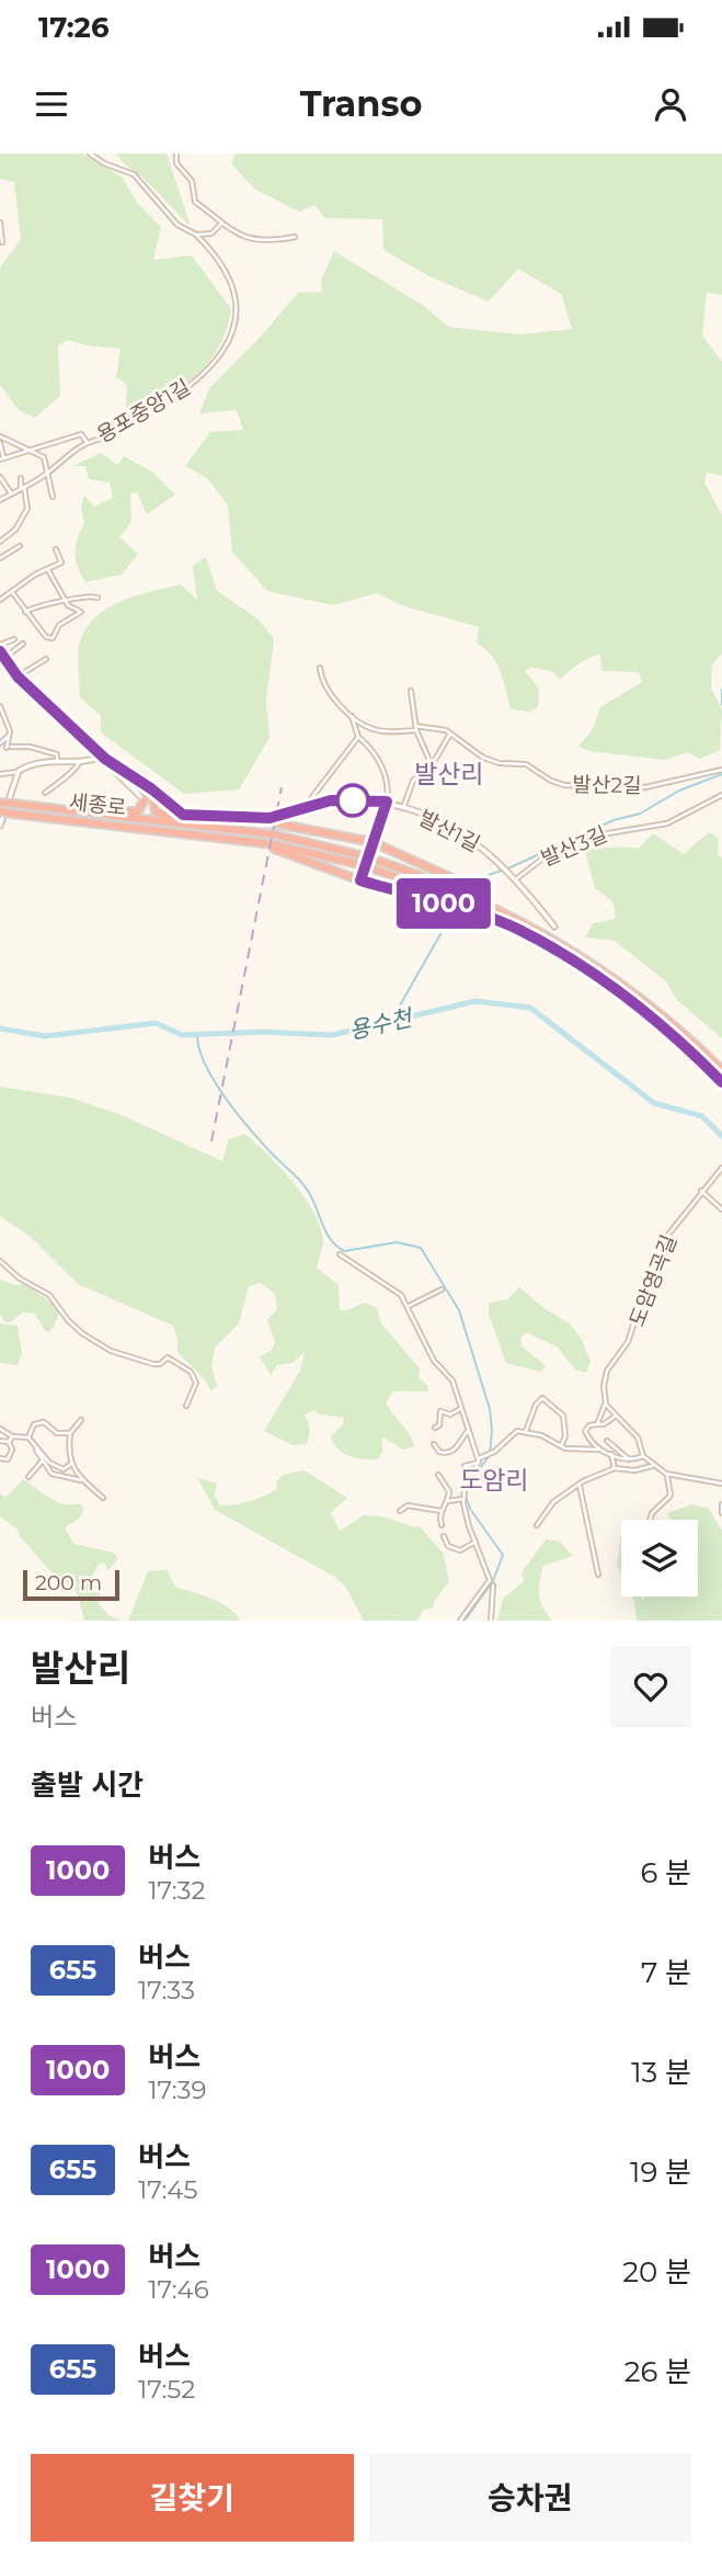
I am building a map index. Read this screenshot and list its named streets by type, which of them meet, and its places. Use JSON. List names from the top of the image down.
{
  "streets": {
    "highway": ["세종로"],
    "street": [
      "용포중앙1길",
      "발산2길",
      "발산1길",
      "발산3길",
      "도암영곡길"
    ]
  },
  "crossings": [
    ["발산2길", "발산1길"],
    ["발산1길", "발산3길"]
  ],
  "districts": ["발산리", "도암리"],
  "water": ["용수천"],
  "lines": ["bus line 1000"],
  "scale_bar": "200 m",
  "page": {
    "status": "17:26",
    "header": "Transo",
    "on_map": "1000",
    "scale": "200 m",
    "heading": [
      ["발산리", "버스"],
      "출발 시간"
    ],
    "list": [
      {
        "mark": "1000",
        "name": "버스",
        "note": "17:32",
        "value": "6 분"
      },
      {
        "mark": "655",
        "name": "버스",
        "note": "17:33",
        "value": "7 분"
      },
      {
        "mark": "1000",
        "name": "버스",
        "note": "17:39",
        "value": "13 분"
      },
      {
        "mark": "655",
        "name": "버스",
        "note": "17:45",
        "value": "19 분"
      },
      {
        "mark": "1000",
        "name": "버스",
        "note": "17:46",
        "value": "20 분"
      },
      {
        "mark": "655",
        "name": "버스",
        "note": "17:52",
        "value": "26 분"
      }
    ],
    "buttons": ["길찾기", "승차권"]
  }
}
